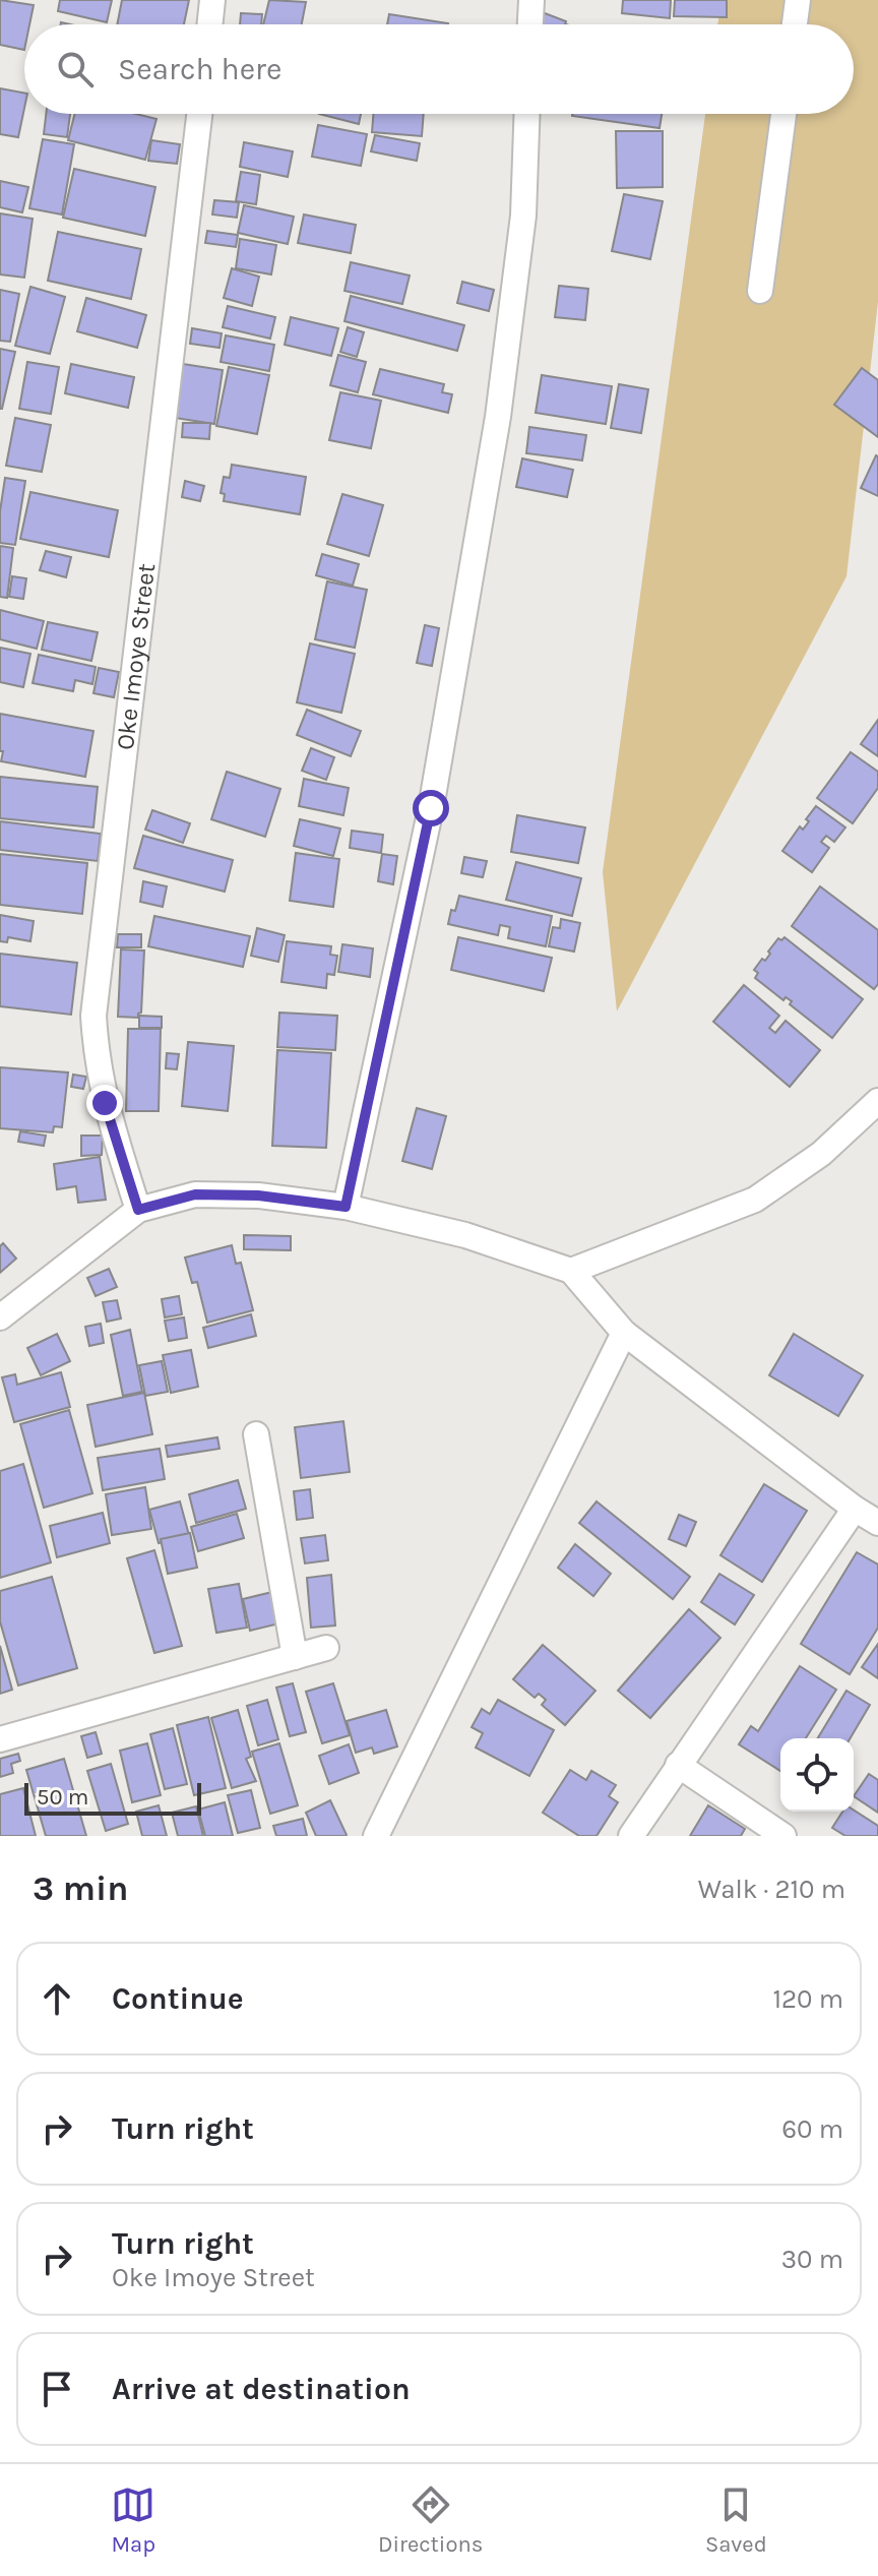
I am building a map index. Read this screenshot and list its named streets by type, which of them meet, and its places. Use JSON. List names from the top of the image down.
{
  "streets": {
    "street": ["Oke Imoye Street"]
  },
  "scale_bar": "50 m",
  "page": {
    "search": "Search here",
    "scale": "50 m",
    "heading": ["3 min", "Walk · 210 m"],
    "list": [
      ["Continue", "120 m"],
      ["Turn right", "60 m"],
      ["Turn right", "Oke Imoye Street", "30 m"],
      "Arrive at destination"
    ],
    "nav": ["Map", "Directions", "Saved"]
  }
}
